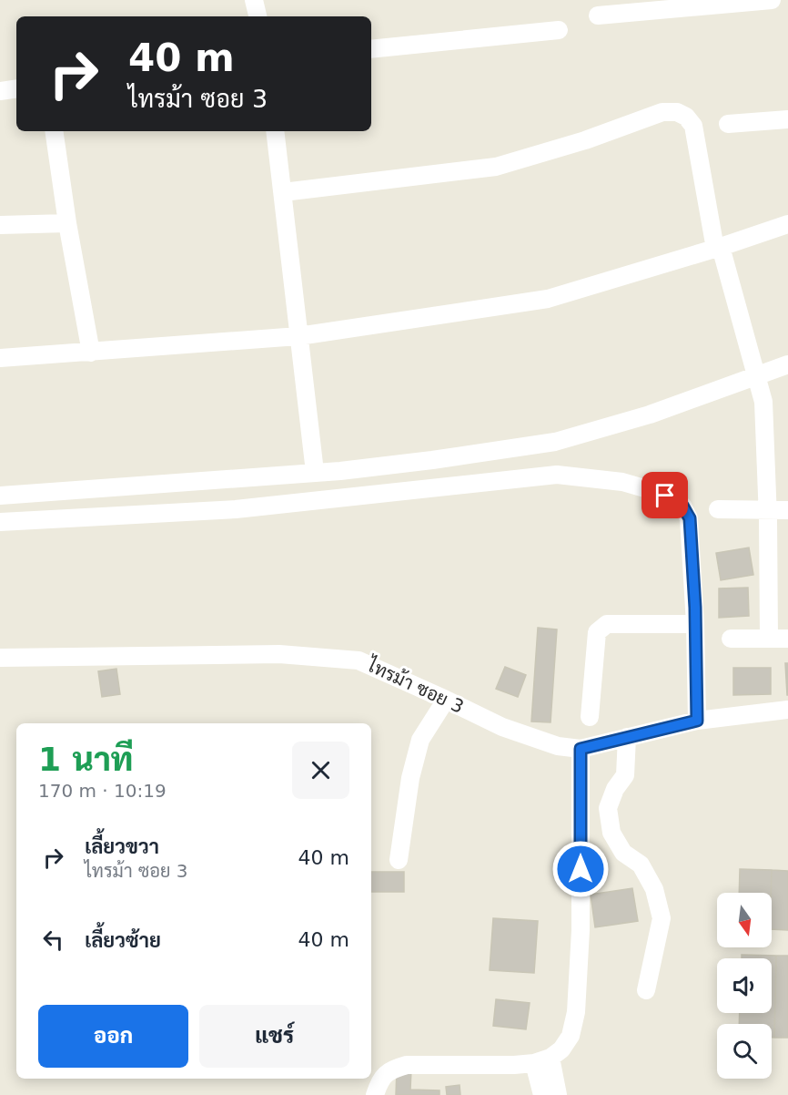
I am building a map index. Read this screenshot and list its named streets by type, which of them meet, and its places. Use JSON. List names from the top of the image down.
{
  "streets": {
    "street": ["ไทรม้า ซอย 3"]
  },
  "north": "bottom",
  "page": {
    "turn": ["40 m", "ไทรม้า ซอย 3"],
    "heading": ["1 นาที", "170 m · 10:19"],
    "list": [
      {
        "name": "เลี้ยวขวา",
        "note": "ไทรม้า ซอย 3",
        "value": "40 m"
      },
      {
        "name": "เลี้ยวซ้าย",
        "value": "40 m"
      }
    ],
    "buttons": ["ออก", "แชร์"]
  }
}
